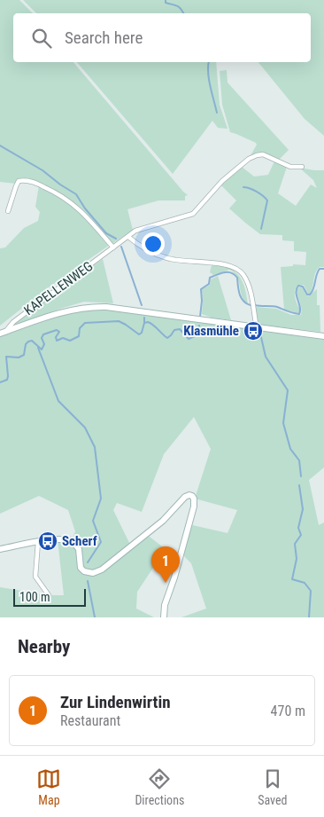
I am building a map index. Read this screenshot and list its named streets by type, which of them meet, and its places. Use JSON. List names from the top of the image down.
{
  "streets": {
    "street": ["KAPELLENWEG"]
  },
  "places": {
    "bus stop": ["Klasmühle", "Scherf"]
  },
  "scale_bar": "100 m",
  "page": {
    "search": "Search here",
    "pins": "1",
    "scale": "100 m",
    "heading": "Nearby",
    "list": [
      {
        "mark": "1",
        "name": "Zur Lindenwirtin",
        "note": "Restaurant",
        "value": "470 m"
      }
    ],
    "nav": ["Map", "Directions", "Saved"]
  }
}
